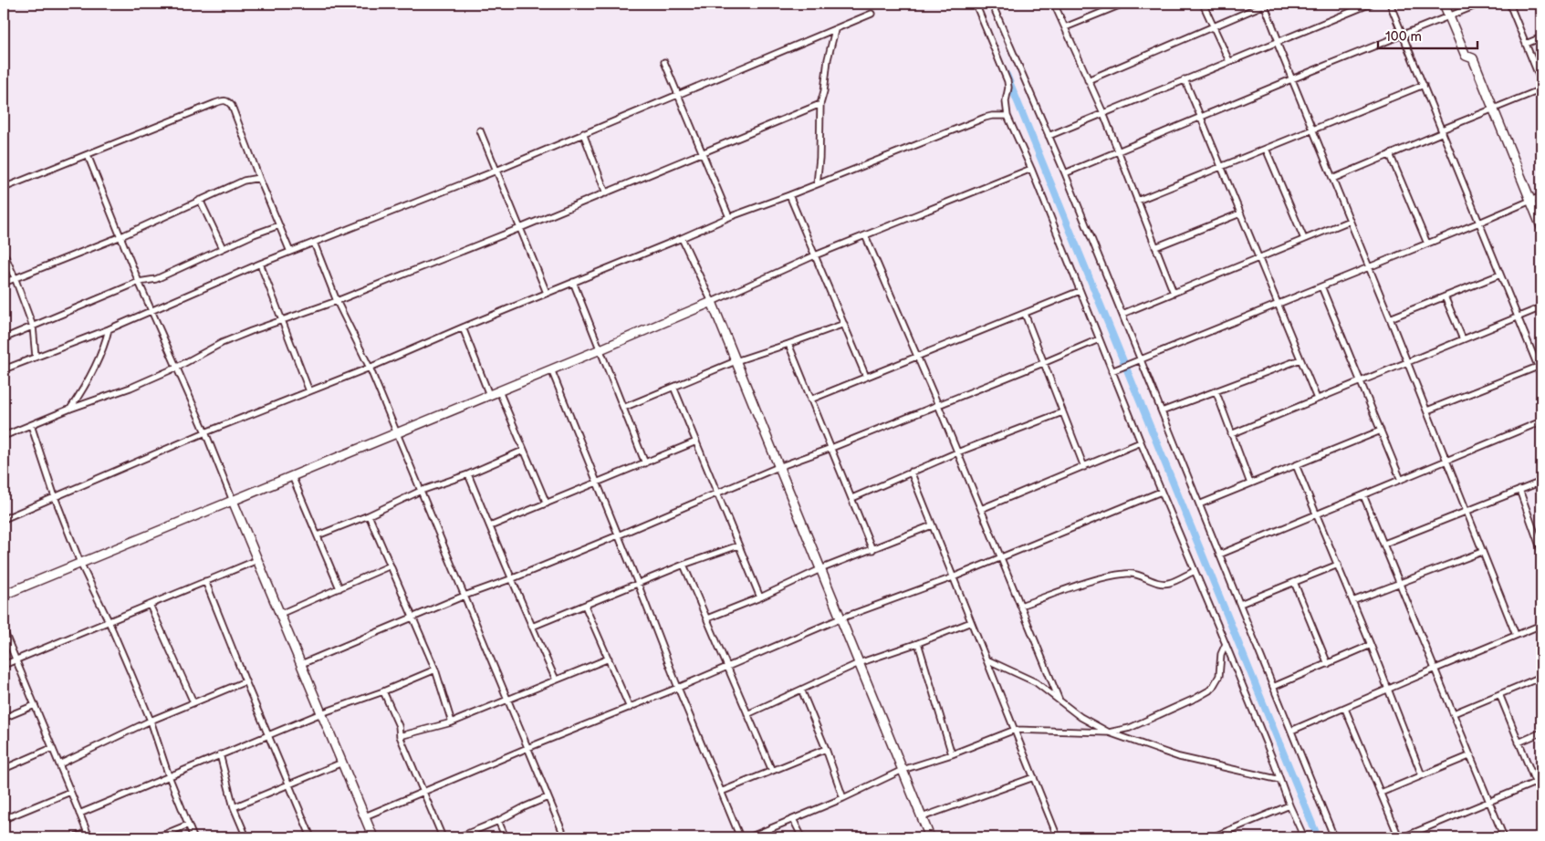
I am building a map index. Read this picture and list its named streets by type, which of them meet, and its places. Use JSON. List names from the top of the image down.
{
  "scale_bar": "100 m"
}
